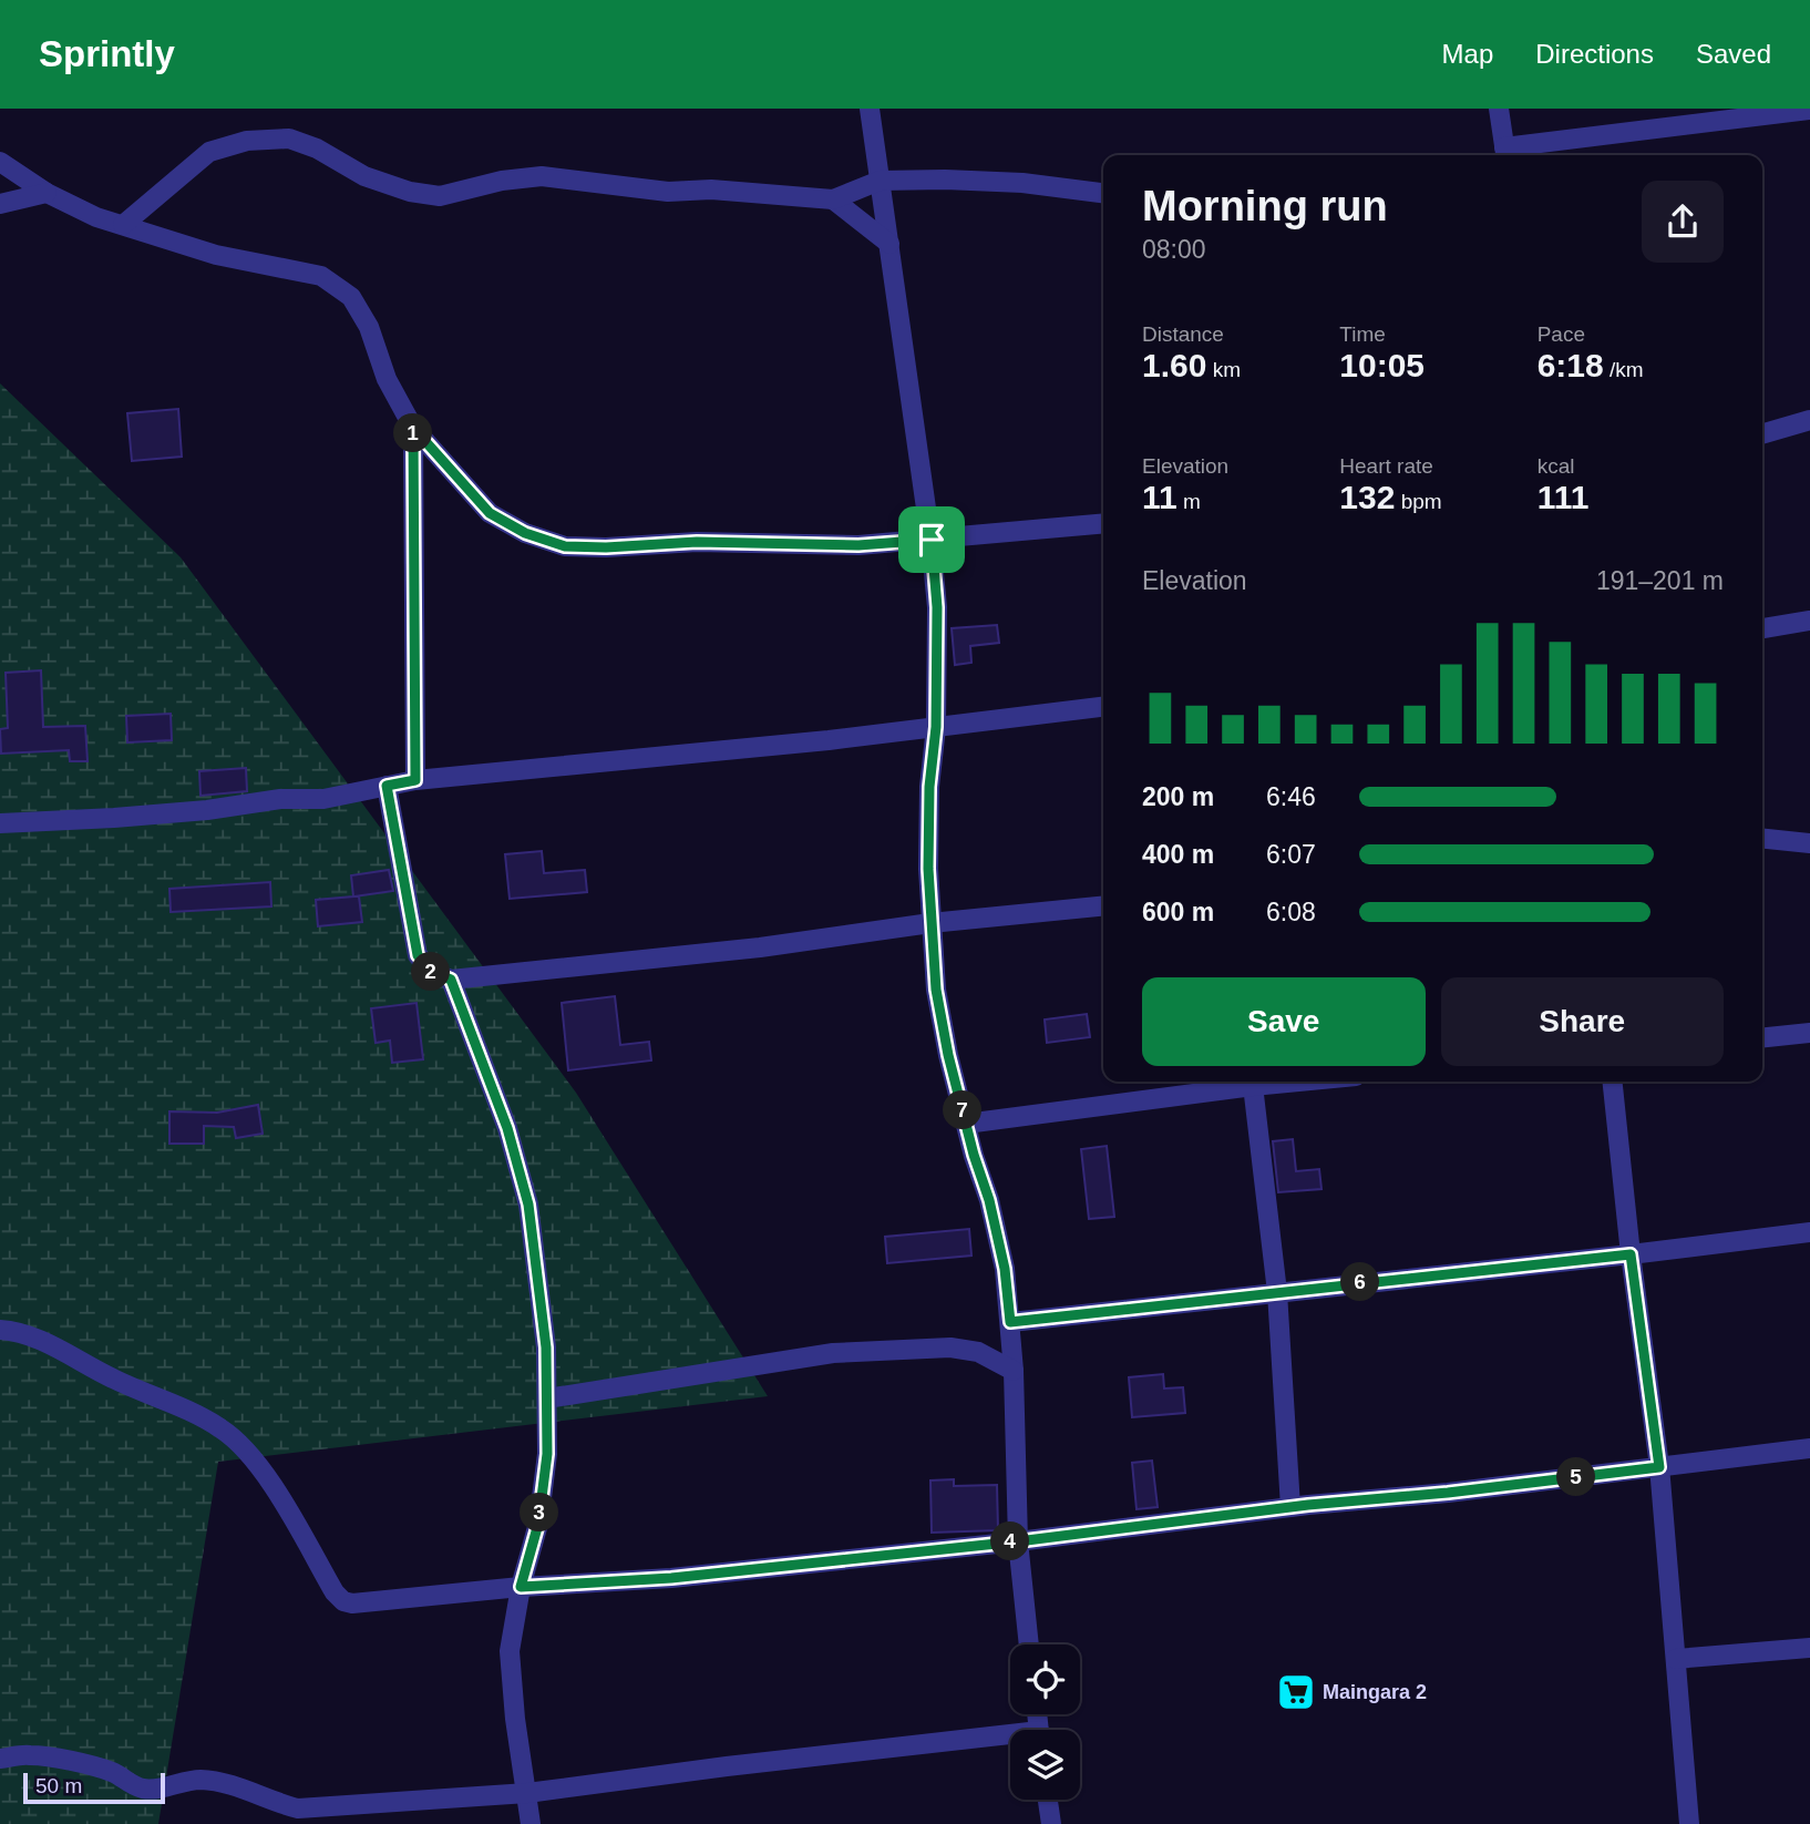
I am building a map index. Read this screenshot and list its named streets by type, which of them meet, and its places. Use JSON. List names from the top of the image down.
{
  "places": {
    "supermarket": ["Maingara 2"]
  },
  "scale_bar": "50 m",
  "page": {
    "header": "Sprintly",
    "nav": ["Map", "Directions", "Saved"],
    "heading": ["Morning run", "08:00"],
    "stats": [
      ["Distance", "1.60 km"],
      ["Time", "10:05"],
      ["Pace", "6:18 /km"],
      ["Elevation", "11 m"],
      ["Heart rate", "132 bpm"],
      ["kcal", "111"]
    ],
    "pins": [
      "1",
      "2",
      "7",
      "6",
      "5",
      "3",
      "4"
    ],
    "chart": ["Elevation", "191–201 m"],
    "list": [
      {
        "name": "200 m",
        "note": "6:46"
      },
      {
        "name": "400 m",
        "note": "6:07"
      },
      {
        "name": "600 m",
        "note": "6:08"
      }
    ],
    "buttons": ["Save", "Share"],
    "scale": "50 m"
  }
}
